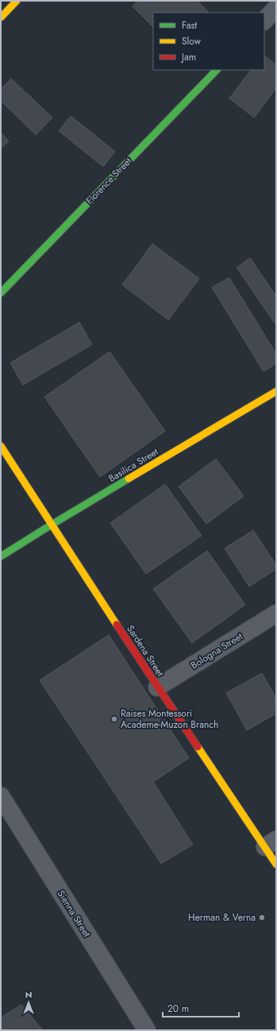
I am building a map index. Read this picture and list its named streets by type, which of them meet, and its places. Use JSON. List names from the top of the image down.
{
  "streets": {
    "street": [
      "Florence Street",
      "Basilica Street",
      "Sardena Street",
      "Bologna Street",
      "Sienna Street"
    ]
  },
  "crossings": [
    ["Basilica Street", "Sardena Street"],
    ["Sardena Street", "Bologna Street"]
  ],
  "places": ["Raises Montessori Academe-Muzon Branch", "Herman & Verna"],
  "legend": ["Fast", "Slow", "Jam"],
  "scale_bar": "20 m",
  "north": "top"
}
